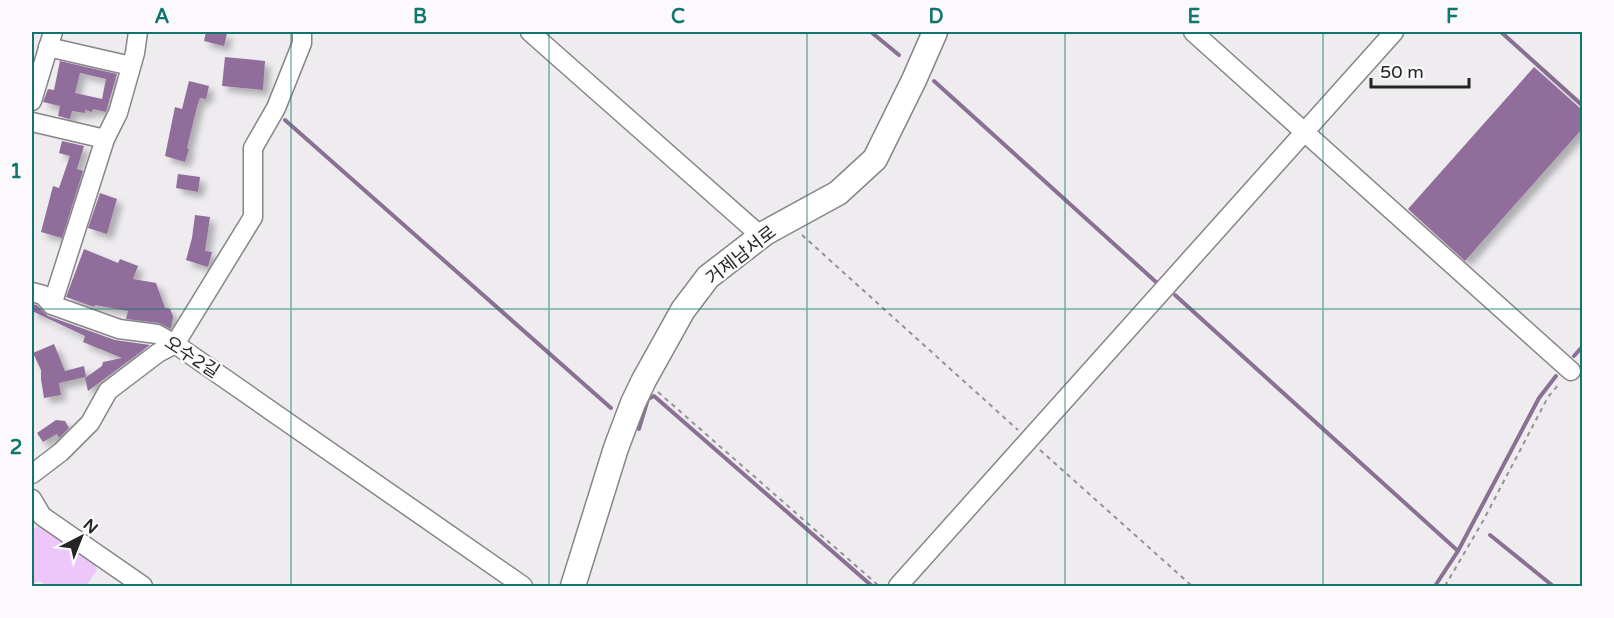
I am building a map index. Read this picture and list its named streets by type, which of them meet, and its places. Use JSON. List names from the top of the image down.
{
  "streets": {
    "main road": ["거제남서로"],
    "street": ["오수2길"]
  },
  "scale_bar": "50 m",
  "north": "top right",
  "grid": {
    "columns": [
      "A",
      "B",
      "C",
      "D",
      "E",
      "F"
    ],
    "rows": ["1", "2"]
  }
}
